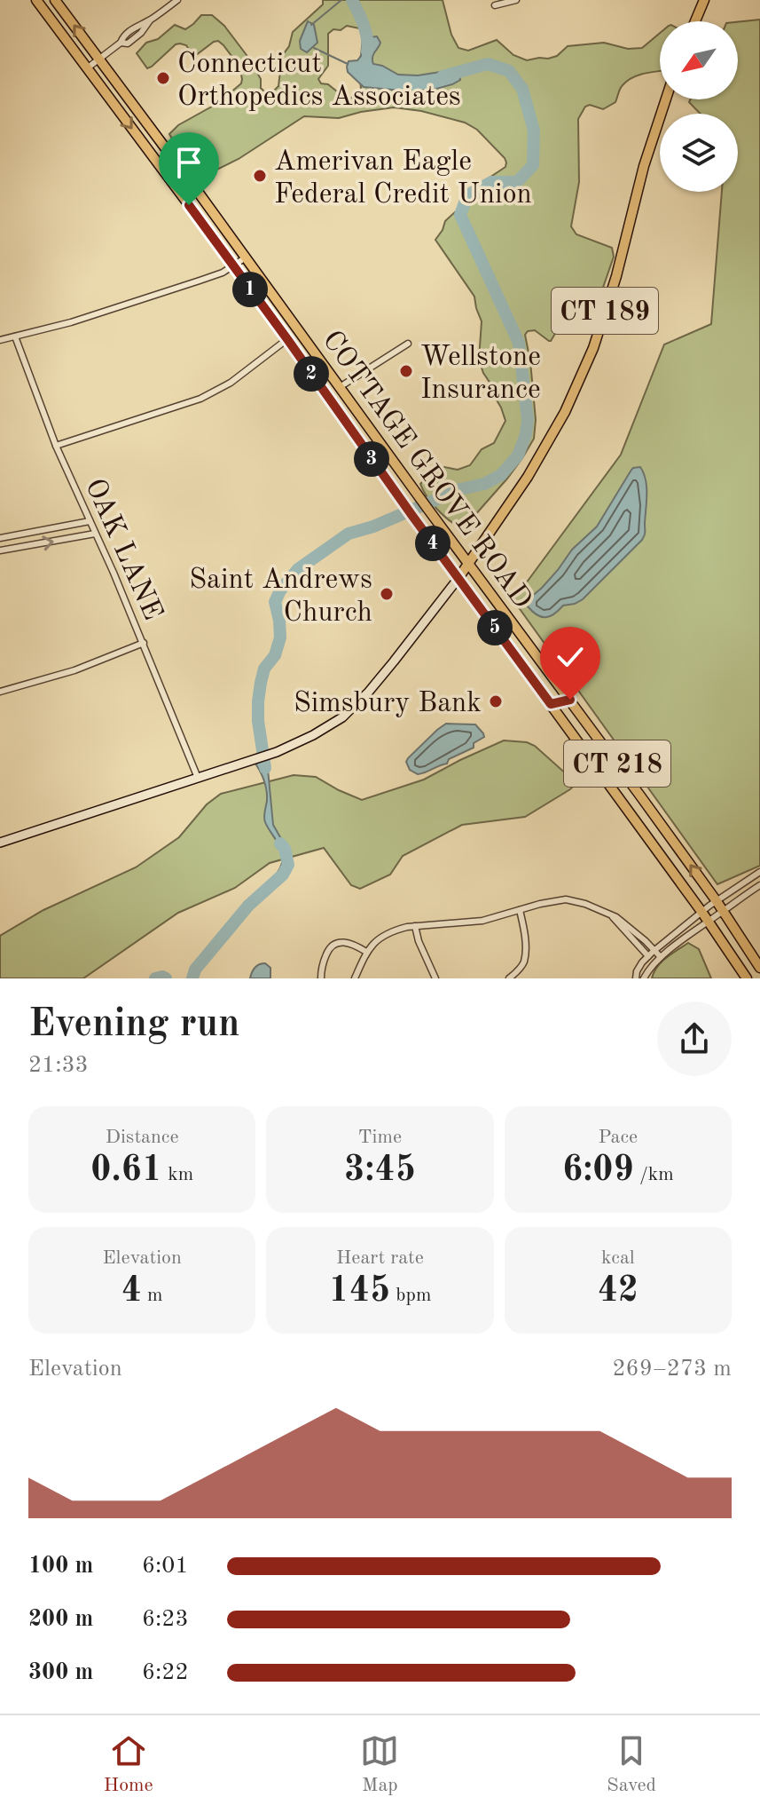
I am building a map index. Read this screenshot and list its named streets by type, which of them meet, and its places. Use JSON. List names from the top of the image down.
{
  "streets": {
    "main road": ["CT 189", "COTTAGE GROVE ROAD", "CT 218"],
    "street": ["OAK LANE"]
  },
  "crossings": [
    ["CT 189", "COTTAGE GROVE ROAD"],
    ["CT 189", "OAK LANE"]
  ],
  "places": [
    "Connecticut Orthopedics Associates",
    "Amerivan Eagle Federal Credit Union",
    "Wellstone Insurance",
    "Saint Andrews Church",
    "Simsbury Bank"
  ],
  "north": "bottom left",
  "page": {
    "pins": [
      "1",
      "2",
      "3",
      "4",
      "5"
    ],
    "heading": ["Evening run", "21:33"],
    "stats": [
      ["Distance", "0.61 km"],
      ["Time", "3:45"],
      ["Pace", "6:09 /km"],
      ["Elevation", "4 m"],
      ["Heart rate", "145 bpm"],
      ["kcal", "42"]
    ],
    "chart": ["Elevation", "269–273 m"],
    "list": [
      {
        "name": "100 m",
        "note": "6:01"
      },
      {
        "name": "200 m",
        "note": "6:23"
      },
      {
        "name": "300 m",
        "note": "6:22"
      }
    ],
    "tabs": ["Home", "Map", "Saved"]
  }
}
